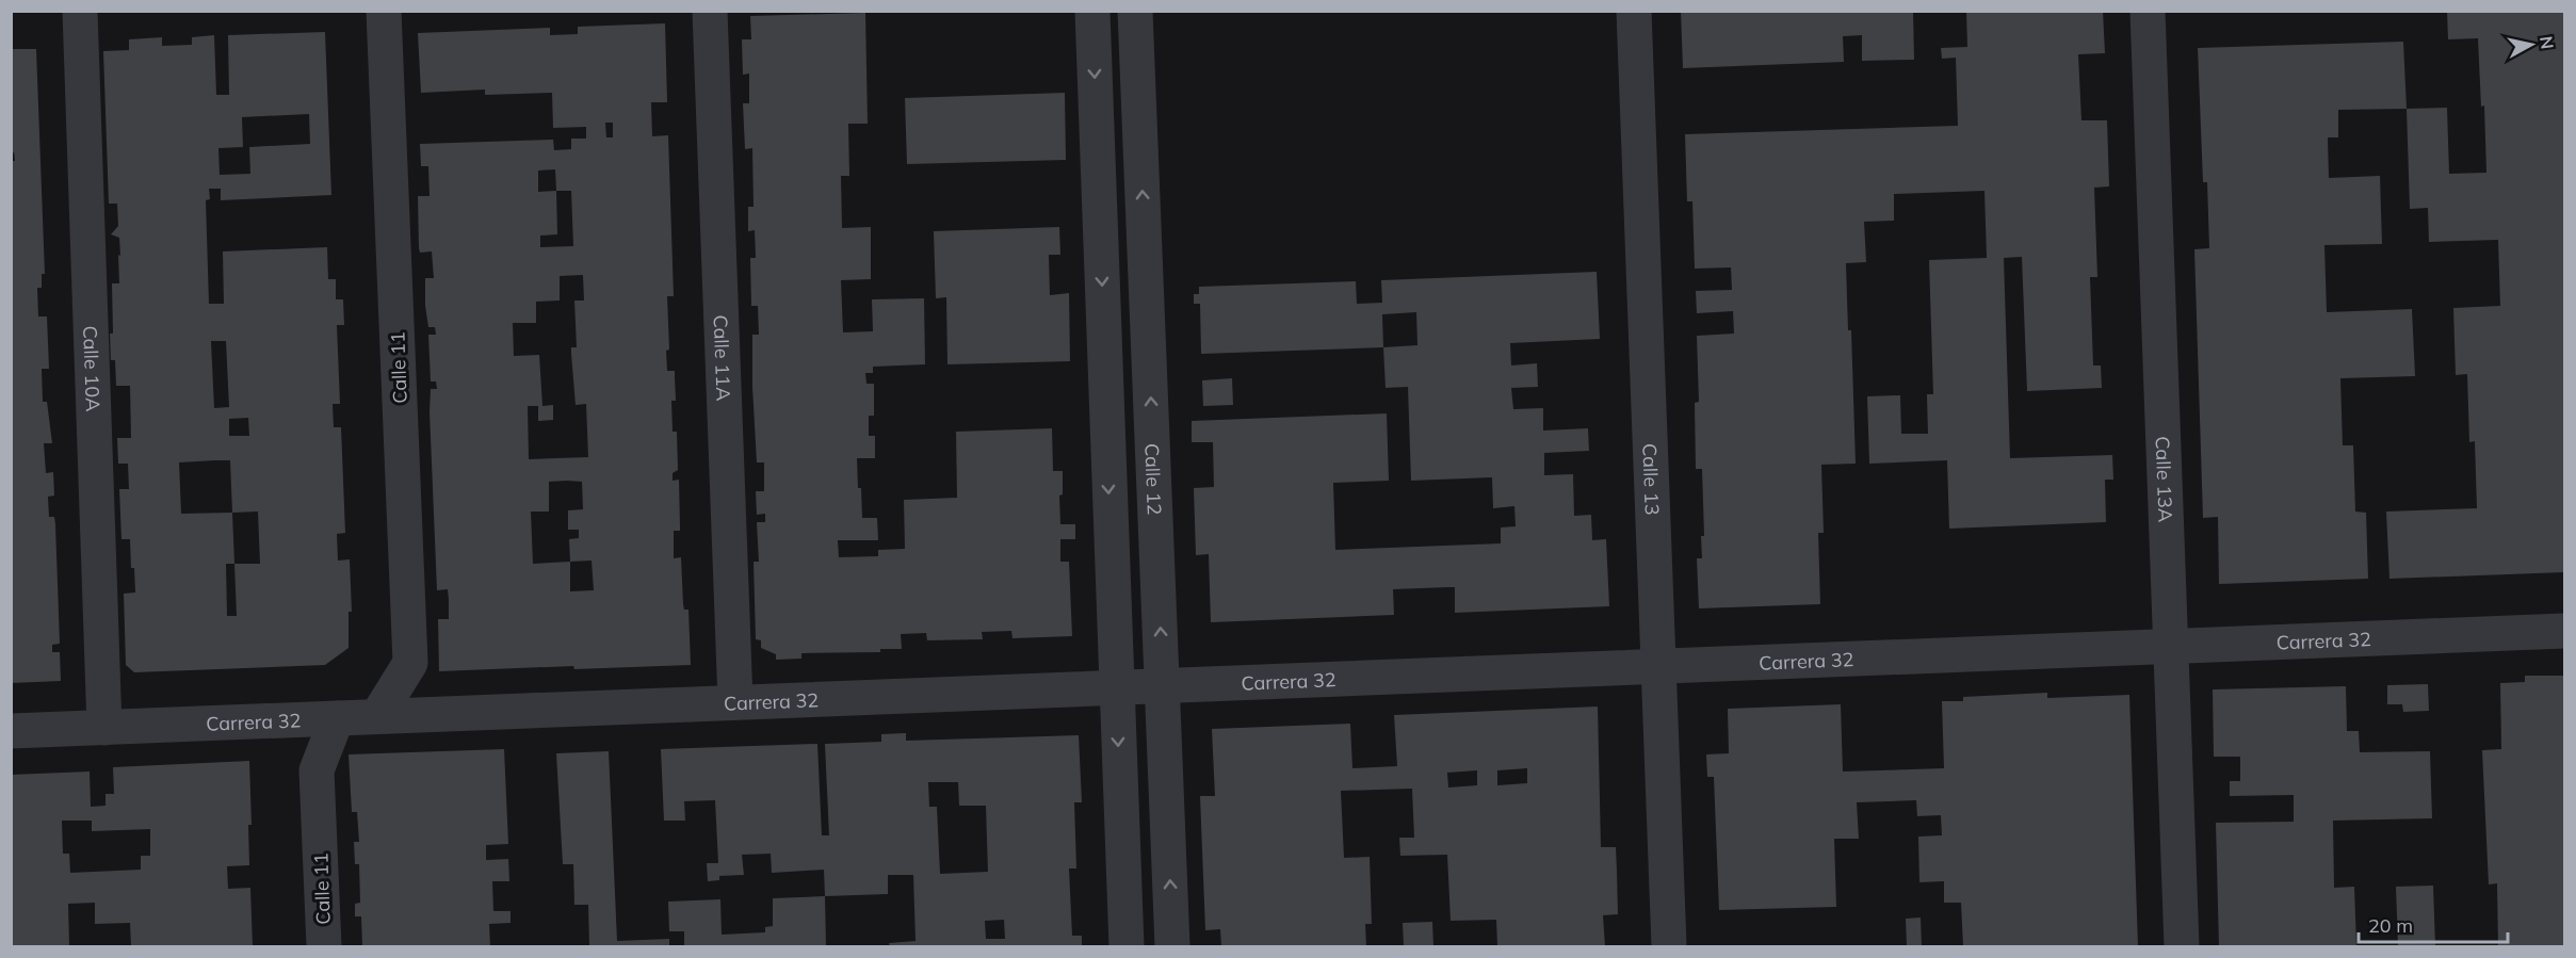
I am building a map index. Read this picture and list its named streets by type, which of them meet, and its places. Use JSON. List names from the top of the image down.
{
  "streets": {
    "street": [
      "Calle 11A",
      "Calle 11",
      "Calle 10A",
      "Calle 12",
      "Calle 13",
      "Calle 13A",
      "Carrera 32"
    ]
  },
  "crossings": [
    ["Calle 11A", "Carrera 32"],
    ["Calle 11", "Carrera 32"],
    ["Calle 10A", "Carrera 32"],
    ["Calle 12", "Carrera 32"],
    ["Calle 13", "Carrera 32"],
    ["Calle 13A", "Carrera 32"]
  ],
  "scale_bar": "20 m",
  "north": "right"
}
